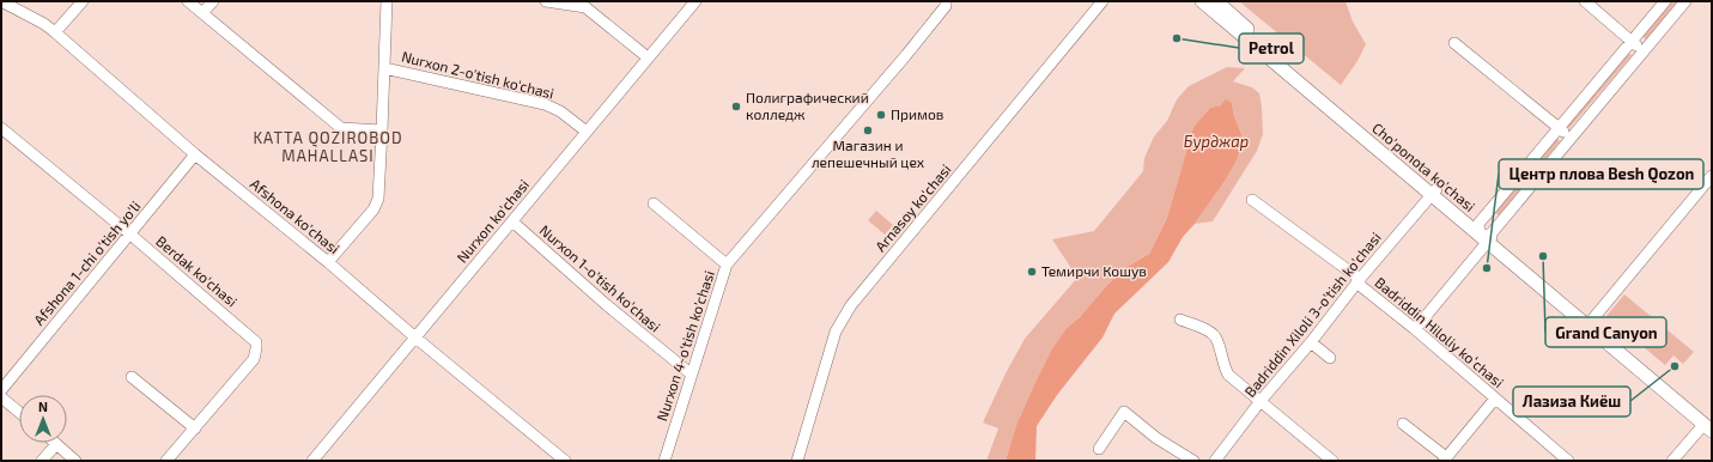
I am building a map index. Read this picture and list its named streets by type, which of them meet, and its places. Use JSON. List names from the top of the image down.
{
  "streets": {
    "main road": ["Cho'ponota ko'chasi"],
    "street": [
      "Nurxon 2-o'tish ko'chasi",
      "Arnasoy ko'chasi",
      "Afshona ko'chasi",
      "Nurxon ko'chasi",
      "Afshona 1-chi o'tish yo'li",
      "Berdak ko'chasi",
      "Nurxon 1-o'tish ko'chasi",
      "Badriddin Xiloli 3-o'tish ko'chasi",
      "Badriddin Hiloliy koʻchasi",
      "Nurxon 4-o'tish ko'chasi"
    ]
  },
  "crossings": [
    ["Nurxon 2-o'tish ko'chasi", "Nurxon ko'chasi"],
    ["Cho'ponota ko'chasi", "Badriddin Xiloli 3-o'tish ko'chasi"],
    ["Afshona ko'chasi", "Nurxon ko'chasi"],
    ["Afshona ko'chasi", "Afshona 1-chi o'tish yo'li"],
    ["Nurxon ko'chasi", "Nurxon 1-o'tish ko'chasi"],
    ["Afshona 1-chi o'tish yo'li", "Berdak ko'chasi"],
    ["Nurxon 1-o'tish ko'chasi", "Nurxon 4-o'tish ko'chasi"],
    ["Badriddin Xiloli 3-o'tish ko'chasi", "Badriddin Hiloliy koʻchasi"]
  ],
  "districts": ["KATTA QOZIROBOD MAHALLASI"],
  "water": ["Бурджар"],
  "places": [
    "Petrol",
    "Полиграфический колледж",
    "Примов",
    "Магазин и лепешечный цех",
    "Grand Canyon",
    "Центр плова Besh Qozon",
    "Темирчи Кошув",
    "Лазиза Киёш"
  ],
  "north": "top"
}
